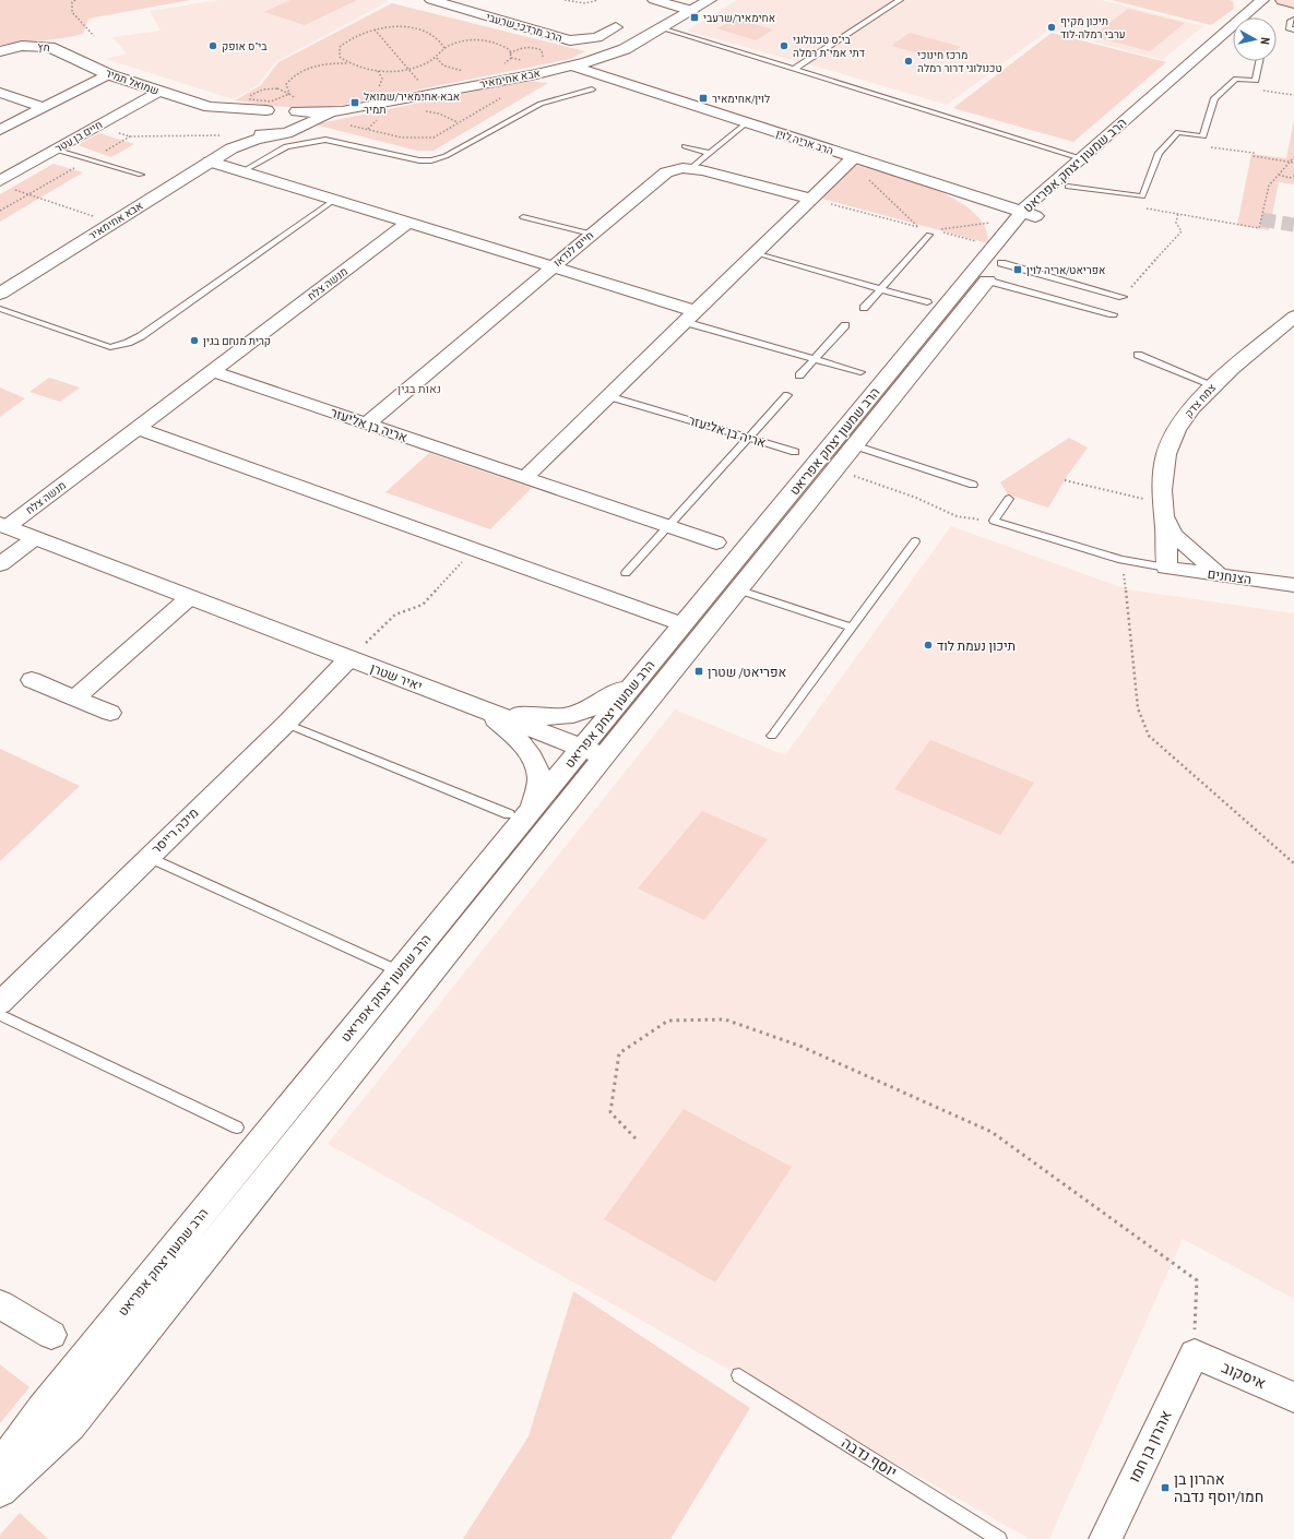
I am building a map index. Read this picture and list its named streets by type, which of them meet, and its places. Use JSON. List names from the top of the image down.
{
  "streets": {
    "street": [
      "הרב מרדכי שרעבי",
      "חץ",
      "אבא אחימאיר",
      "שמואל תמיר",
      "חיים בן עטר",
      "הרב אריה לוין",
      "הרב שמעון יצחק אפריאט",
      "חיים לנדאו",
      "מנשה צלח",
      "צמח צדק",
      "אריה בן אליעזר",
      "הצנחנים",
      "יאיר שטרן",
      "מיכה רייסר",
      "איסקוב",
      "אהרון בן חמו"
    ],
    "lane": ["יוסף נדבה"]
  },
  "crossings": [
    ["חץ", "שמואל תמיר"],
    ["אבא אחימאיר", "שמואל תמיר"],
    ["אבא אחימאיר", "הרב אריה לוין"],
    ["שמואל תמיר", "חיים בן עטר"],
    ["הרב אריה לוין", "הרב שמעון יצחק אפריאט"],
    ["הרב שמעון יצחק אפריאט", "יאיר שטרן"],
    ["חיים לנדאו", "אריה בן אליעזר"],
    ["מנשה צלח", "אריה בן אליעזר"],
    ["מנשה צלח", "יאיר שטרן"],
    ["צמח צדק", "הצנחנים"],
    ["יאיר שטרן", "מיכה רייסר"],
    ["איסקוב", "אהרון בן חמו"]
  ],
  "districts": ["נאות בגין"],
  "places": {
    "transit": [
      "אחימאיר/שרעבי",
      "לוין/אחימאיר",
      "אבא אחימאיר/שמואל תמיר",
      "אפריאט/אריה לוין",
      "אפריאט/ שטרן",
      "אהרון בן חמו/יוסף נדבה"
    ],
    "other": [
      "תיכון מקיף ערבי רמלה-לוד",
      "בי\"ס אופק",
      "בי\"ס טכנולוגי דתי אמי\"ת רמלה",
      "מרכז חינוכי טכנולוגי דרור רמלה",
      "קרית מנחם בגין",
      "תיכון נעמת לוד"
    ]
  },
  "north": "right"
}
